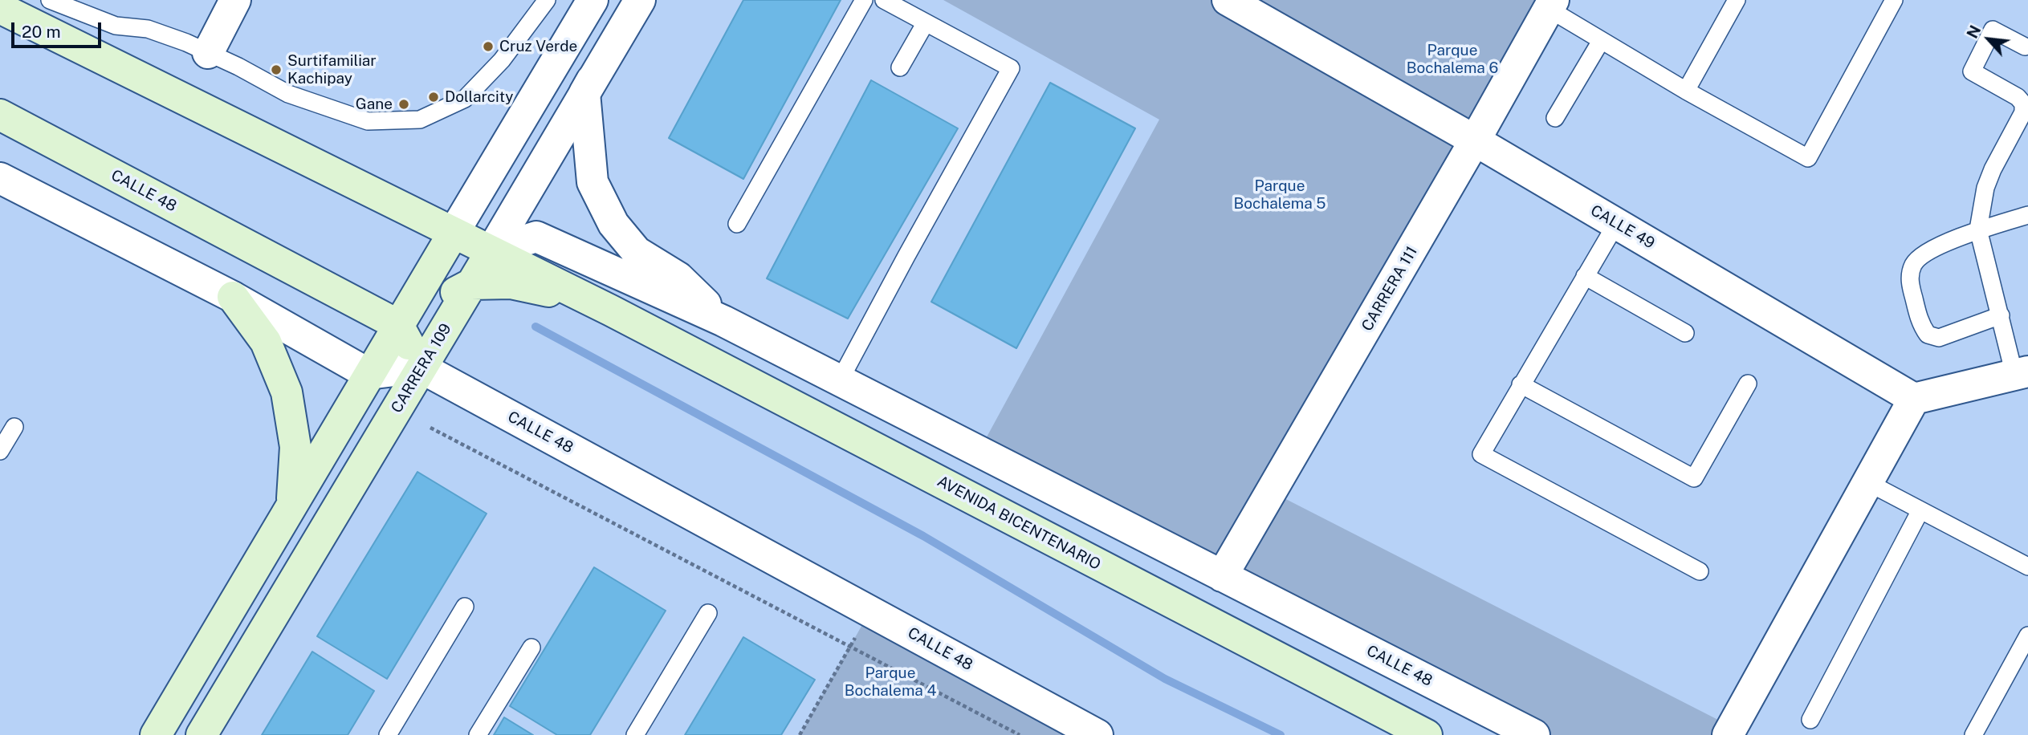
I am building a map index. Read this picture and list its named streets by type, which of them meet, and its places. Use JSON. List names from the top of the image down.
{
  "streets": {
    "main road": ["CALLE 48", "CARRERA 109", "AVENIDA BICENTENARIO"],
    "street": ["CALLE 49", "CARRERA 111"]
  },
  "crossings": [
    ["CALLE 48", "CARRERA 111"],
    ["CALLE 48", "CARRERA 109"],
    ["CALLE 48", "AVENIDA BICENTENARIO"],
    ["CALLE 49", "CARRERA 111"],
    ["CARRERA 109", "AVENIDA BICENTENARIO"]
  ],
  "parks": ["Parque Bochalema 6", "Parque Bochalema 5", "Parque Bochalema 4"],
  "places": [
    "Cruz Verde",
    "Surtifamiliar Kachipay",
    "Dollarcity",
    "Gane"
  ],
  "scale_bar": "20 m",
  "north": "top left"
}
